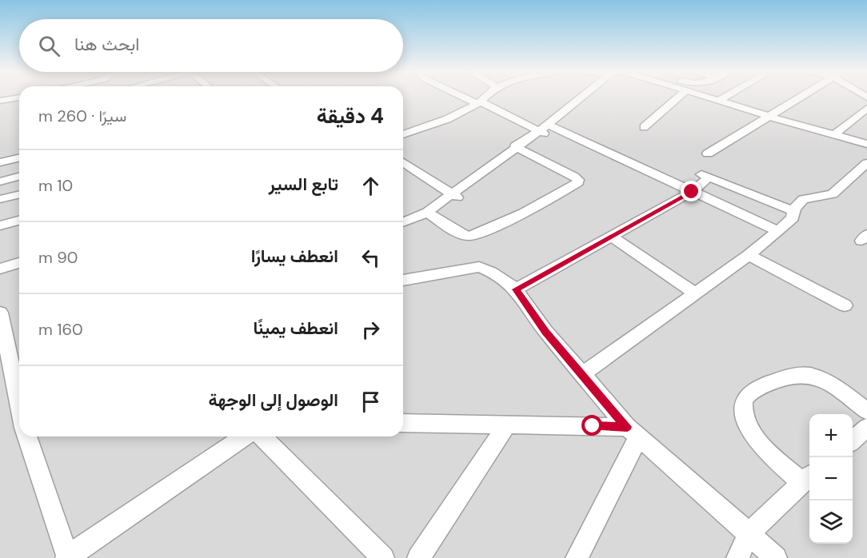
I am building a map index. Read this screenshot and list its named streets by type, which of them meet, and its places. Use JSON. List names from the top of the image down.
{
  "page": {
    "search": "ابحث هنا",
    "heading": ["4 دقيقة", "سيرًا · 260 m"],
    "list": [
      ["تابع السير", "10 m"],
      ["انعطف يسارًا", "90 m"],
      ["انعطف يمينًا", "160 m"],
      "الوصول إلى الوجهة"
    ],
    "map_buttons": ["+", "−"]
  }
}
